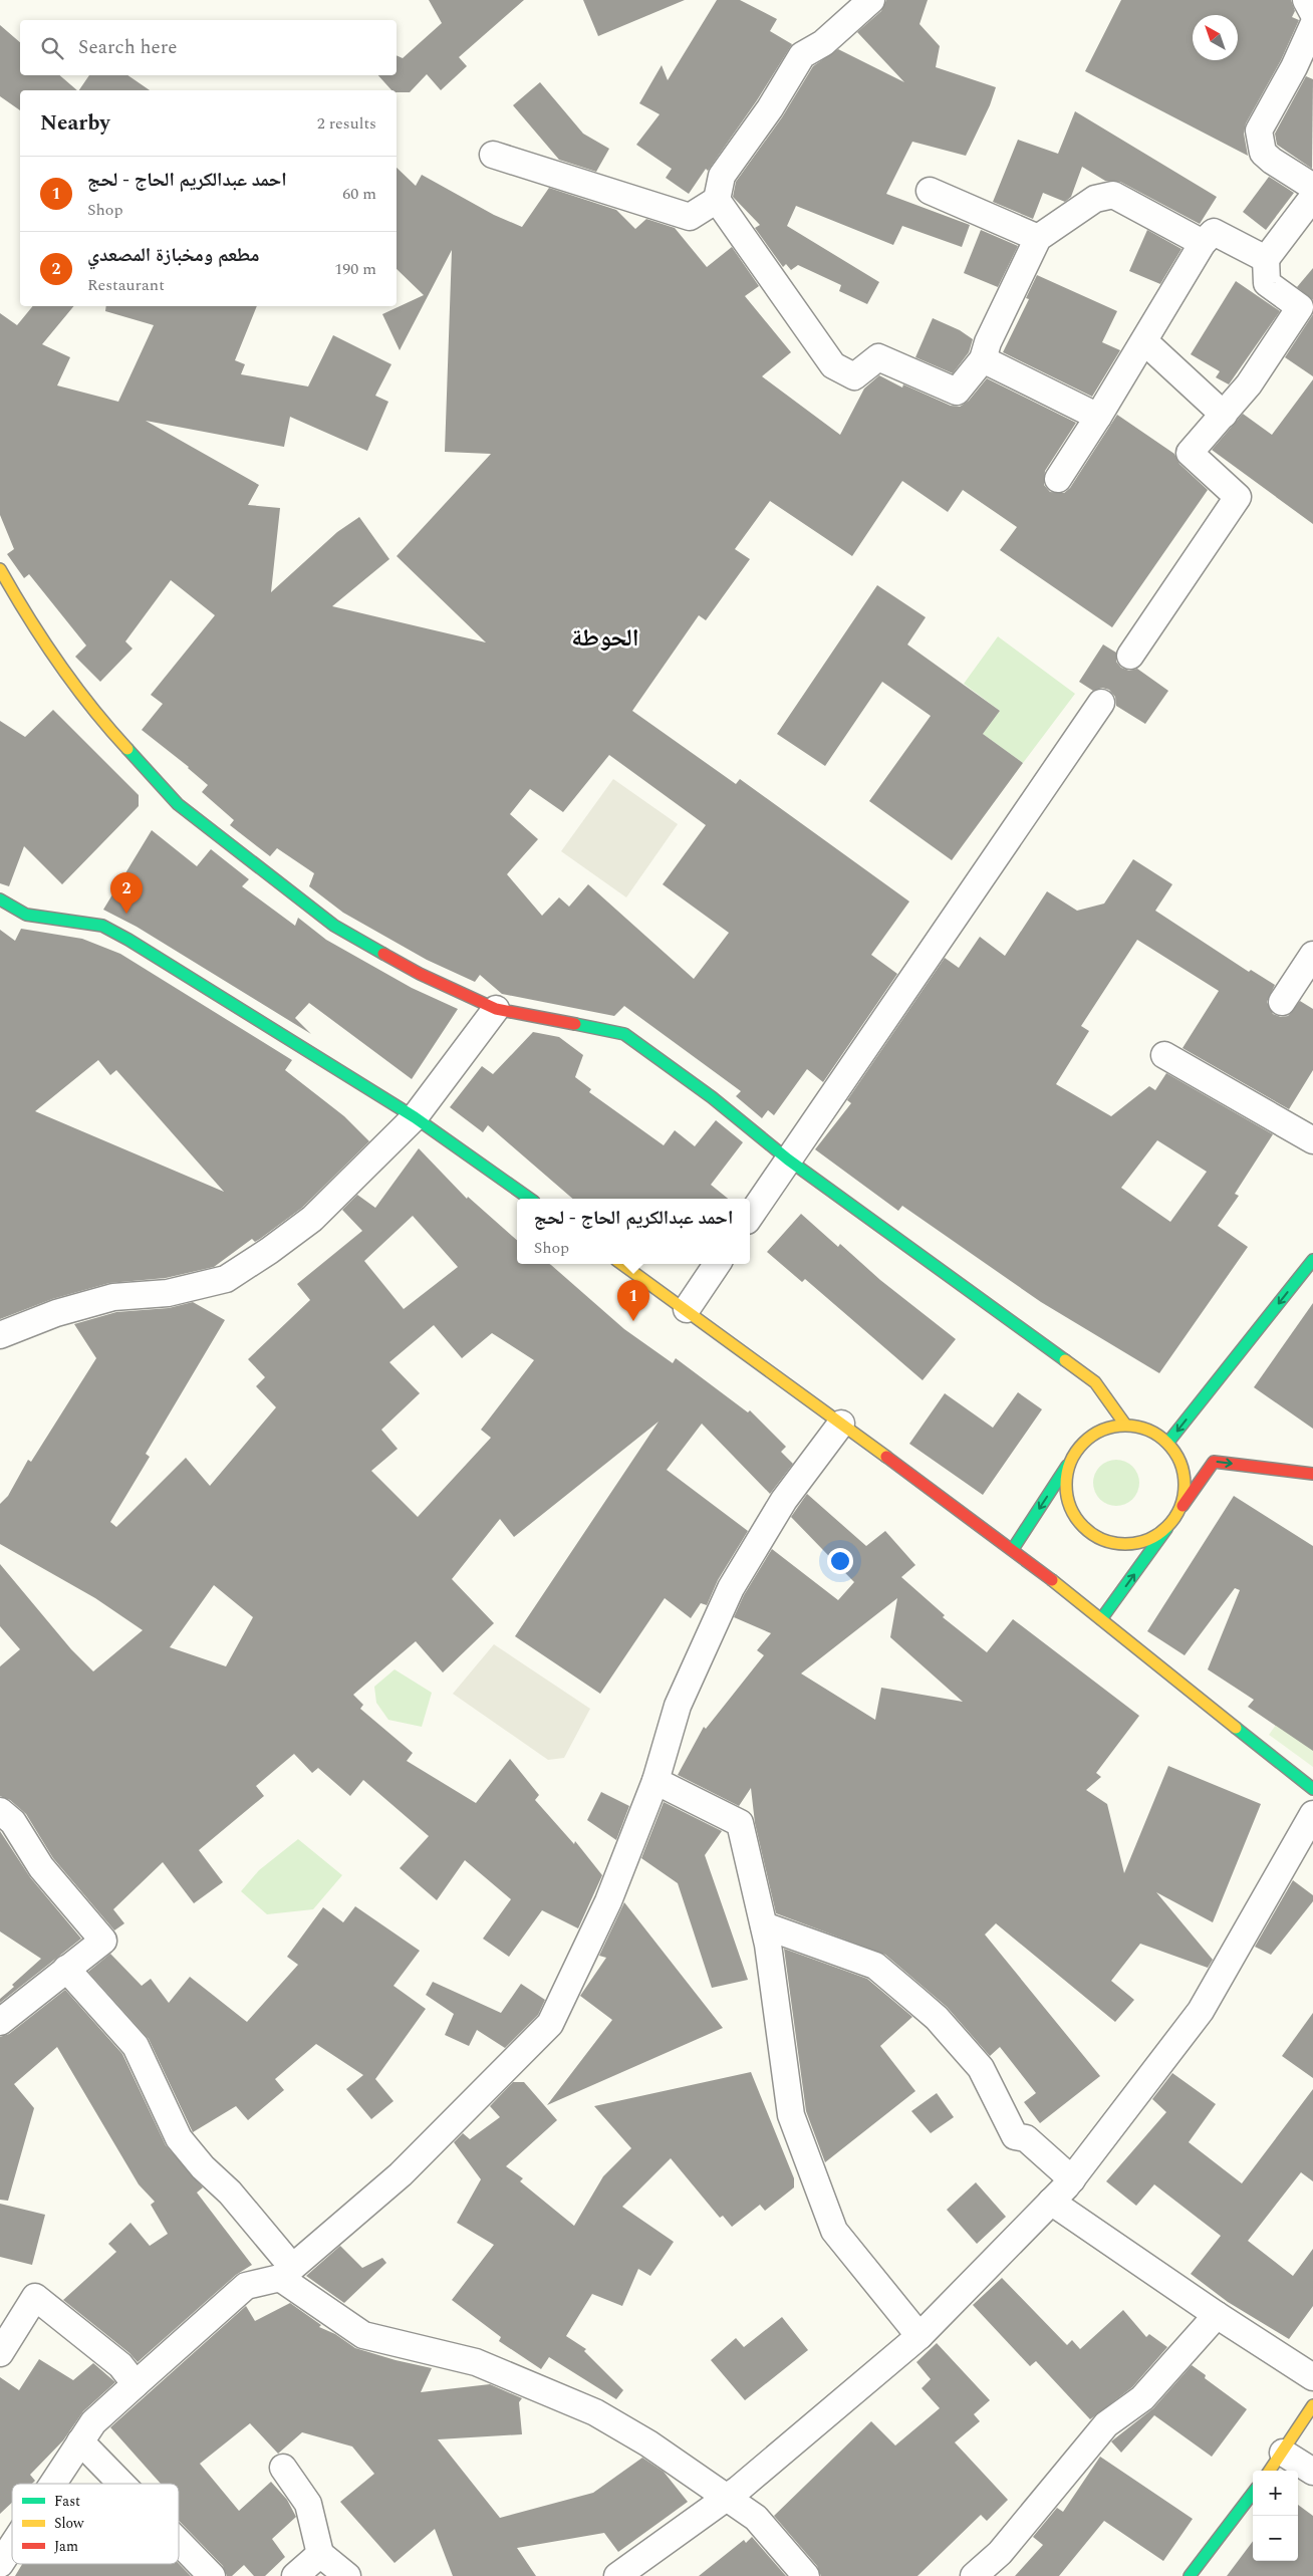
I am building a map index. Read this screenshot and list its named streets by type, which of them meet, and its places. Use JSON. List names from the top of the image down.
{
  "districts": ["الحوطة"],
  "legend": ["Fast", "Slow", "Jam"],
  "north": "top left",
  "page": {
    "search": "Search here",
    "heading": ["Nearby", "2 results"],
    "list": [
      {
        "mark": "1",
        "name": "احمد عبدالكريم الحاج - لحج",
        "note": "Shop",
        "value": "60 m"
      },
      {
        "mark": "2",
        "name": "مطعم ومخبازة المصعدي",
        "note": "Restaurant",
        "value": "190 m"
      }
    ],
    "pins": ["2", "1"],
    "popup": ["احمد عبدالكريم الحاج - لحج", "Shop"],
    "map_buttons": ["+", "−"]
  }
}
